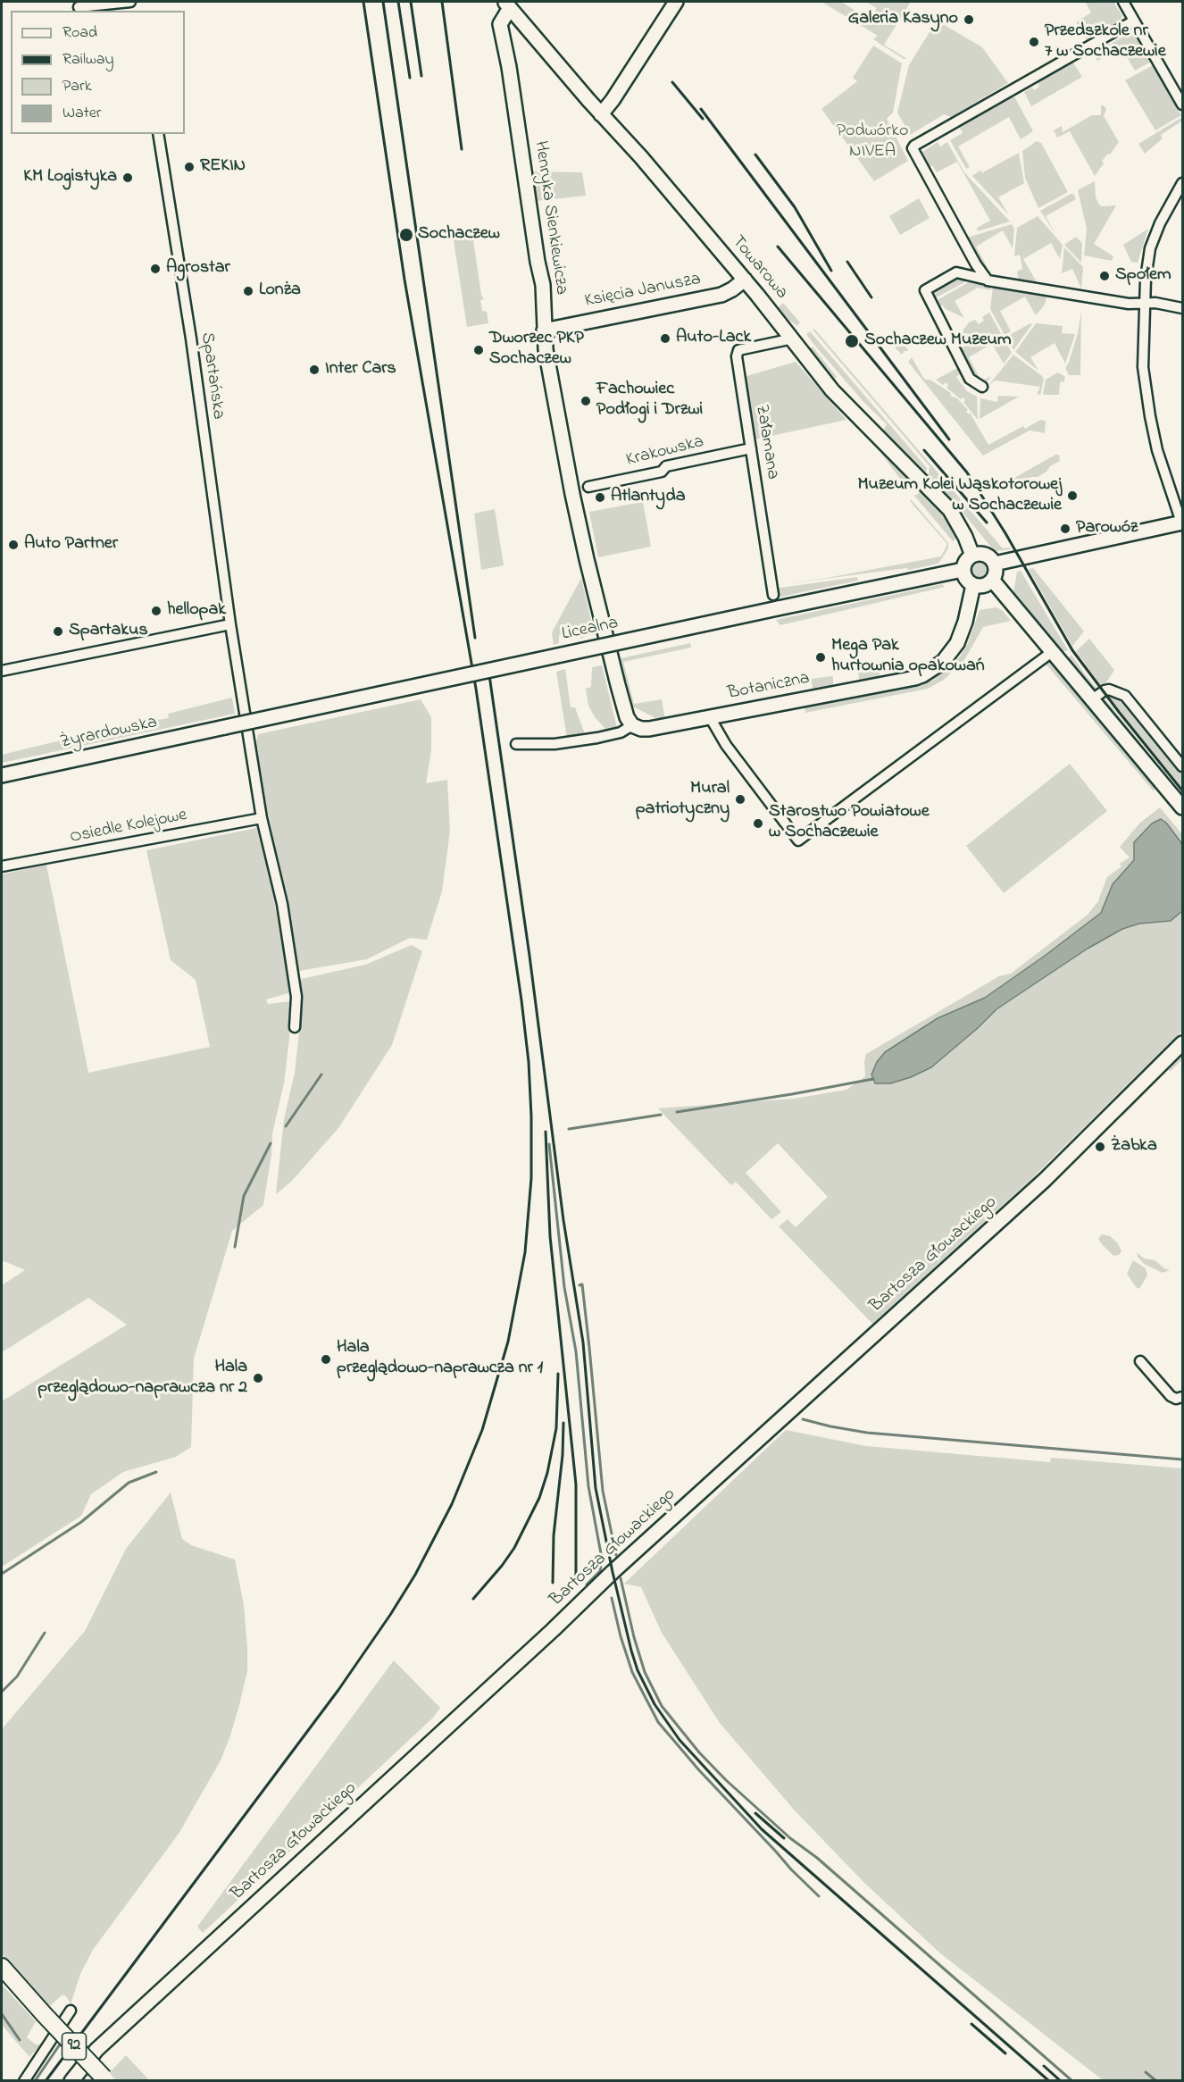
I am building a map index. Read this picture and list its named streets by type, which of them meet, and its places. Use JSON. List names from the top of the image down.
{
  "streets": {
    "main road": ["92"],
    "street": [
      "Henryka Sienkiewicza",
      "Towarowa",
      "Księcia Janusza",
      "Spartańska",
      "Załamana",
      "Krakowska",
      "Licealna",
      "Botaniczna",
      "Żyrardowska",
      "Osiedle Kolejowe",
      "Bartosza Głowackiego"
    ]
  },
  "crossings": [
    ["Henryka Sienkiewicza", "Towarowa"],
    ["Henryka Sienkiewicza", "Księcia Janusza"],
    ["Henryka Sienkiewicza", "Licealna"],
    ["Henryka Sienkiewicza", "Botaniczna"],
    ["Towarowa", "Księcia Janusza"],
    ["Towarowa", "Załamana"],
    ["Towarowa", "Licealna"],
    ["Towarowa", "Botaniczna"],
    ["Spartańska", "Osiedle Kolejowe"],
    ["Załamana", "Krakowska"],
    ["Licealna", "Botaniczna"],
    ["Licealna", "Żyrardowska"]
  ],
  "parks": ["Podwórko NIVEA"],
  "places": [
    "Galeria Kasyno",
    "Przedszkole nr 7 w Sochaczewie",
    "REKIN",
    "KM Logistyka",
    "Sochaczew",
    "Agrostar",
    "Społem",
    "Lonża",
    "Auto-Lack",
    "Sochaczew Muzeum",
    "Dworzec PKP Sochaczew",
    "Inter Cars",
    "Fachowiec Podłogi i Drzwi",
    "Muzeum Kolei Wąskotorowej w Sochaczewie",
    "Atlantyda",
    "Parowóz",
    "Auto Partner",
    "hellopak",
    "Spartakus",
    "Mega Pak hurtownia opakowań",
    "Mural patriotyczny",
    "Starostwo Powiatowe w Sochaczewie",
    "Żabka",
    "Hala przeglądowo-naprawcza nr 1",
    "Hala przeglądowo-naprawcza nr 2"
  ],
  "legend": [
    "Road",
    "Railway",
    "Park",
    "Water"
  ]
}
